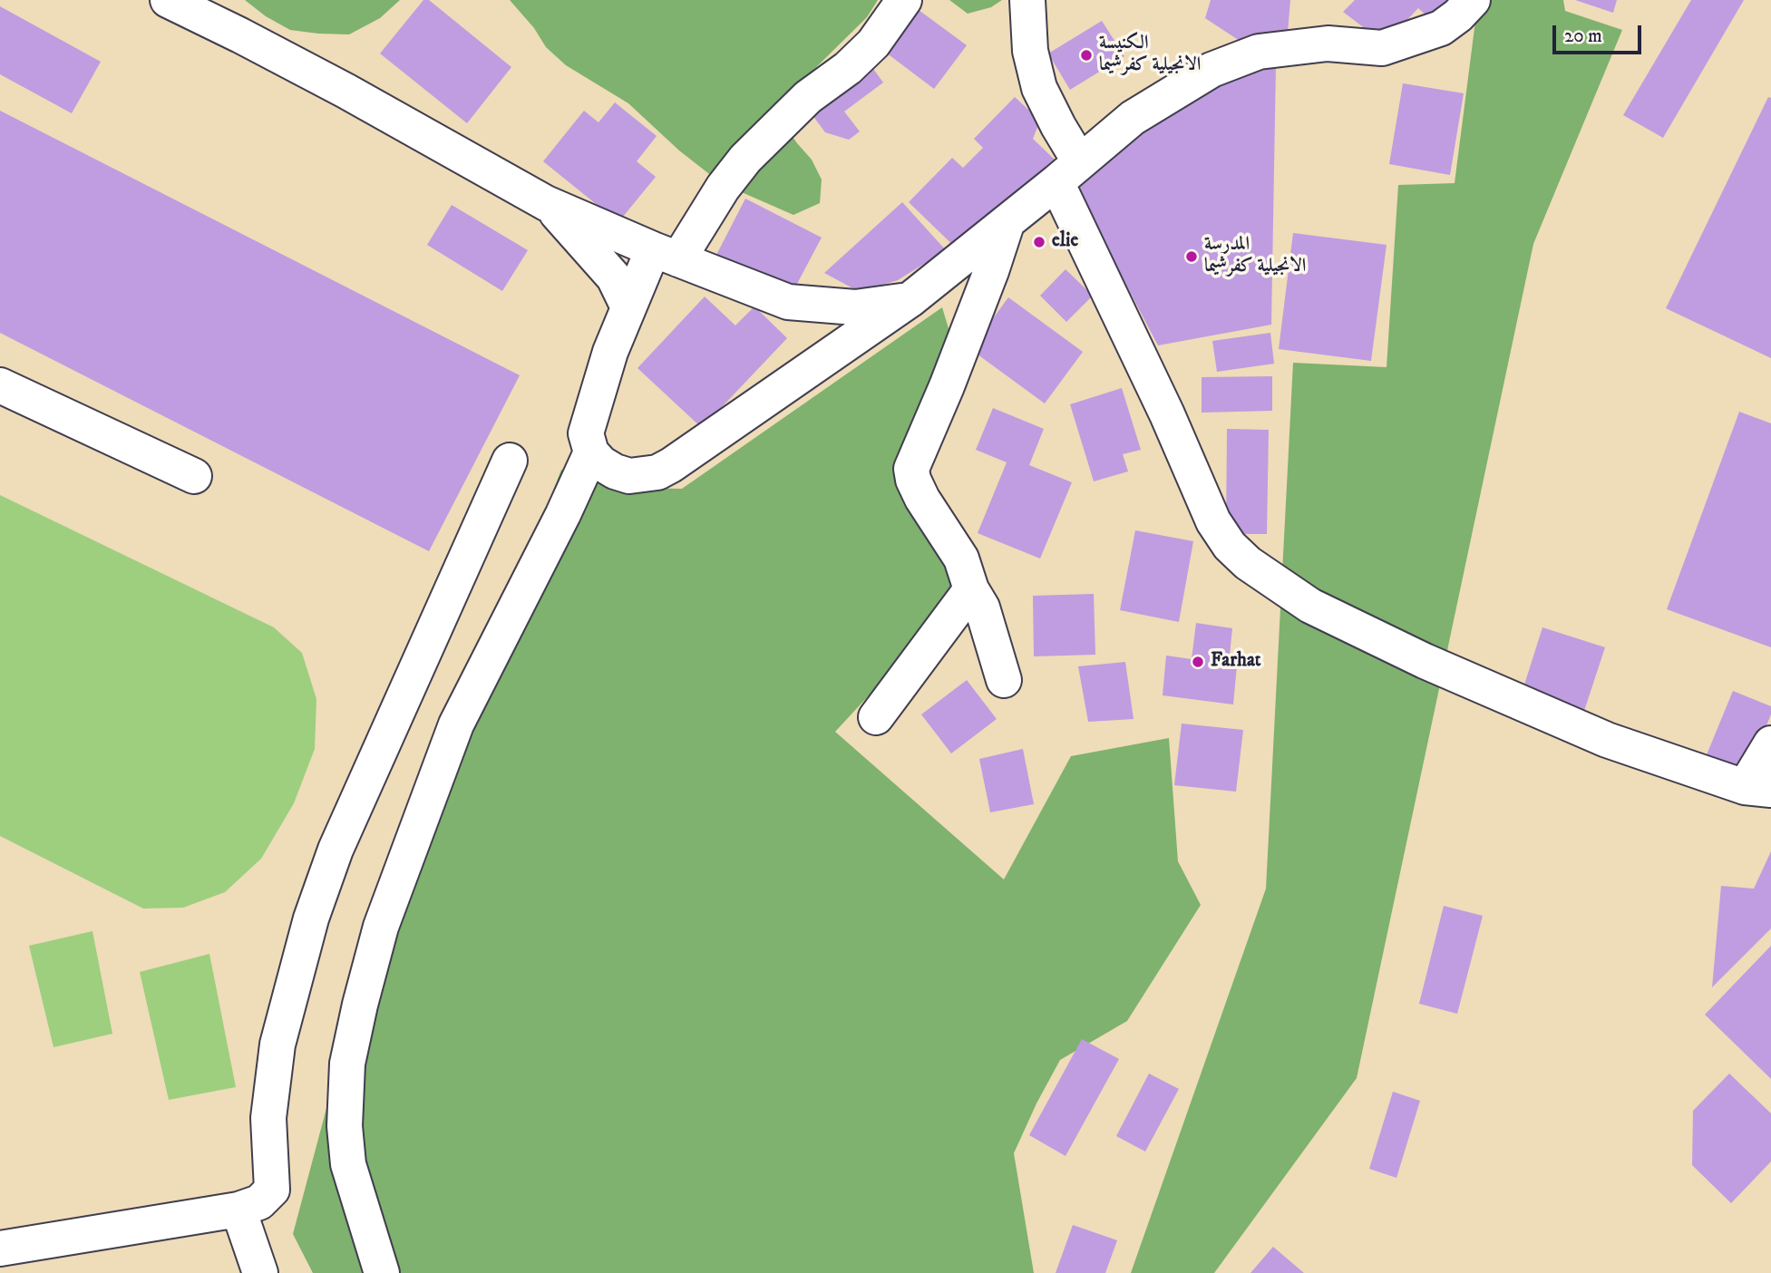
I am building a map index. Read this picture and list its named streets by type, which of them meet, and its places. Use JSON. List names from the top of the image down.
{
  "places": [
    "الكنيسة الانجيلية كفرشيما",
    "elie",
    "المدرسة الانجيلية كفرشيما",
    "Farhat"
  ],
  "scale_bar": "20 m"
}
